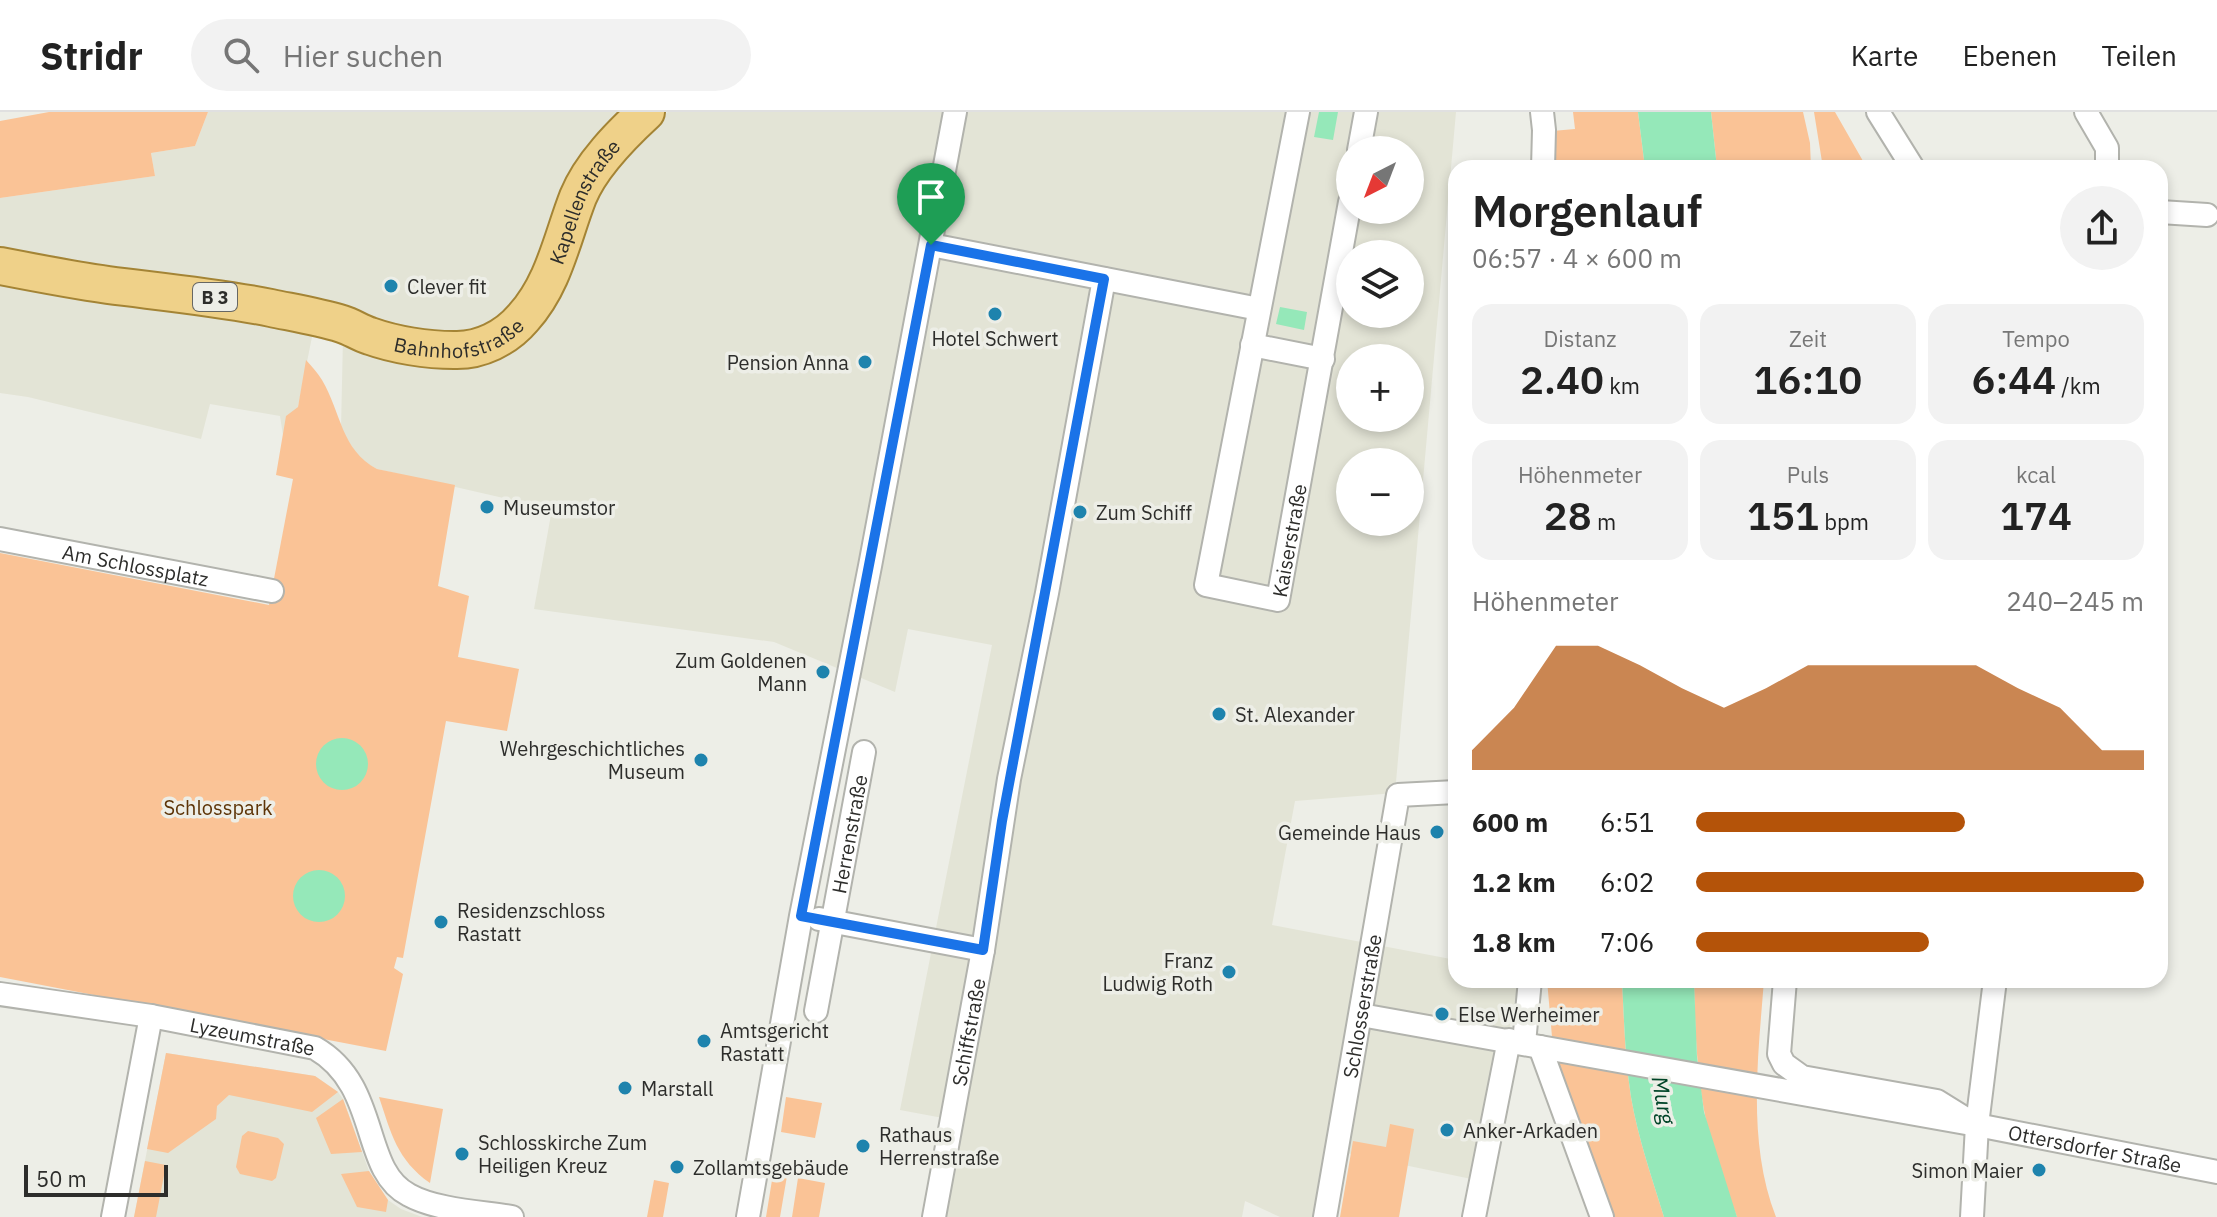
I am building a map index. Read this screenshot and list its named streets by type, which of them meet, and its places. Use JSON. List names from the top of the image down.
{
  "streets": {
    "main road": ["Kapellenstraße", "B 3", "Bahnhofstraße"],
    "street": [
      "Kaiserstraße",
      "Am Schlossplatz",
      "Herrenstraße",
      "Schlosserstraße",
      "Schiffstraße",
      "Lyzeumstraße",
      "Ottersdorfer Straße"
    ]
  },
  "crossings": [
    ["Kapellenstraße", "Bahnhofstraße"],
    ["Schlosserstraße", "Ottersdorfer Straße"]
  ],
  "water": ["Murg"],
  "parks": ["Schlosspark"],
  "places": [
    "Clever fit",
    "Hotel Schwert",
    "Pension Anna",
    "Museumstor",
    "Zum Schiff",
    "Zum Goldenen Mann",
    "St. Alexander",
    "Wehrgeschichtliches Museum",
    "Gemeinde Haus",
    "Residenzschloss Rastatt",
    "Franz Ludwig Roth",
    "Else Werheimer",
    "Amtsgericht Rastatt",
    "Marstall",
    "Anker-Arkaden",
    "Rathaus Herrenstraße",
    "Schlosskirche Zum Heiligen Kreuz",
    "Zollamtsgebäude",
    "Simon Maier"
  ],
  "scale_bar": "50 m",
  "north": "bottom left",
  "page": {
    "header": "Stridr",
    "search": "Hier suchen",
    "nav": ["Karte", "Ebenen", "Teilen"],
    "map_buttons": ["+", "−"],
    "heading": ["Morgenlauf", "06:57 · 4 × 600 m"],
    "stats": [
      ["Distanz", "2.40 km"],
      ["Zeit", "16:10"],
      ["Tempo", "6:44 /km"],
      ["Höhenmeter", "28 m"],
      ["Puls", "151 bpm"],
      ["kcal", "174"]
    ],
    "chart": ["Höhenmeter", "240–245 m"],
    "list": [
      {
        "name": "600 m",
        "note": "6:51"
      },
      {
        "name": "1.2 km",
        "note": "6:02"
      },
      {
        "name": "1.8 km",
        "note": "7:06"
      }
    ],
    "scale": "50 m"
  }
}
